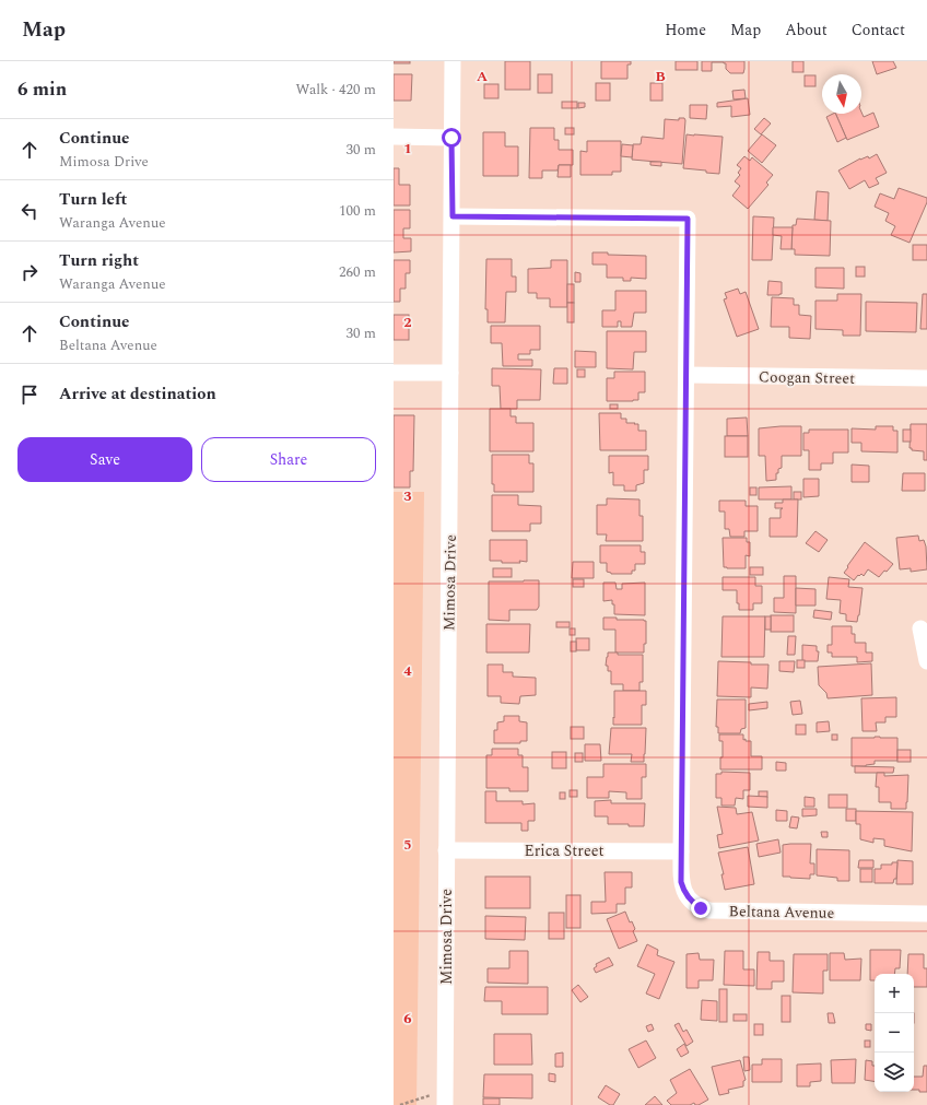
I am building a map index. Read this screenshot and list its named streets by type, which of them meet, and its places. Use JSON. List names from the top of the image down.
{
  "streets": {
    "street": [
      "Coogan Street",
      "Mimosa Drive",
      "Erica Street",
      "Beltana Avenue"
    ]
  },
  "crossings": [
    ["Coogan Street", "Beltana Avenue"],
    ["Mimosa Drive", "Erica Street"],
    ["Mimosa Drive", "Beltana Avenue"],
    ["Erica Street", "Beltana Avenue"]
  ],
  "north": "bottom",
  "page": {
    "header": "Map",
    "nav": [
      "Home",
      "Map",
      "About",
      "Contact"
    ],
    "heading": ["6 min", "Walk · 420 m"],
    "list": [
      ["Continue", "Mimosa Drive", "30 m"],
      ["Turn left", "Waranga Avenue", "100 m"],
      ["Turn right", "Waranga Avenue", "260 m"],
      ["Continue", "Beltana Avenue", "30 m"],
      "Arrive at destination"
    ],
    "buttons": ["Save", "Share"],
    "map_buttons": ["+", "−"]
  },
  "grid": {
    "columns": ["A", "B"],
    "rows": [
      "1",
      "2",
      "3",
      "4",
      "5",
      "6"
    ]
  }
}
